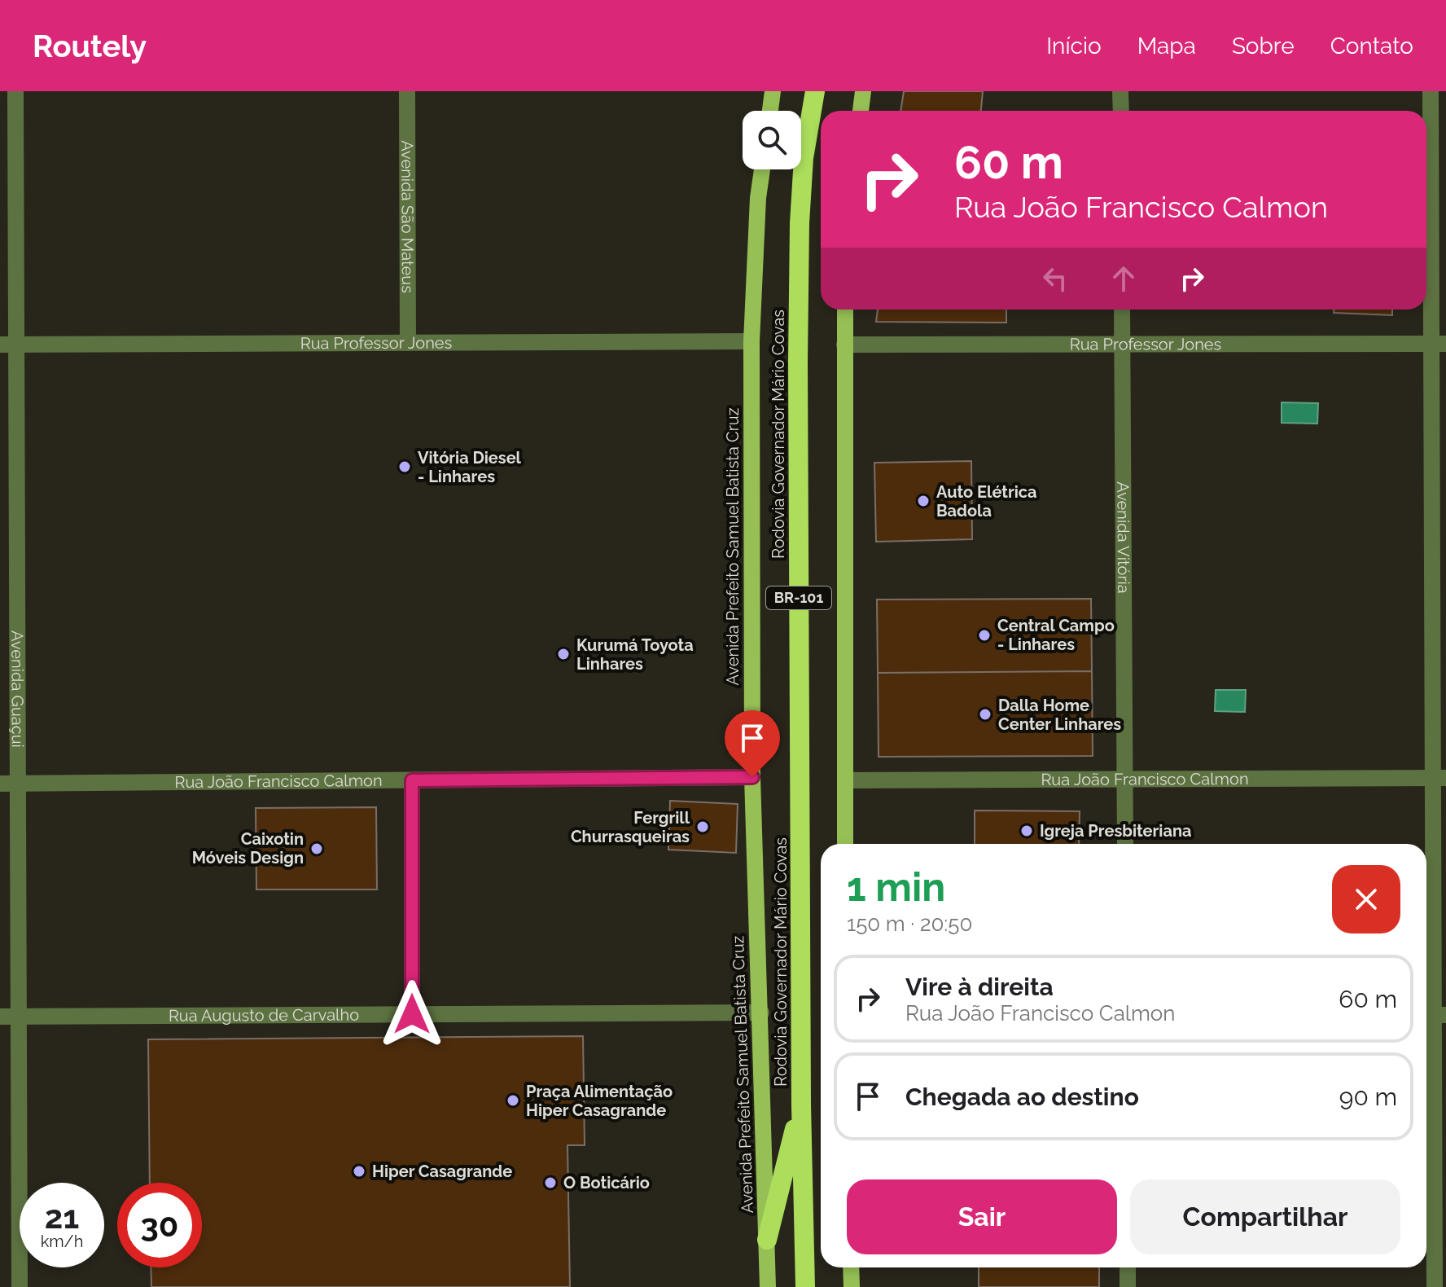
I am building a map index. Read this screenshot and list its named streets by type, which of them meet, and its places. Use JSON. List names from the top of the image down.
{
  "streets": {
    "highway": ["Rodovia Governador Mário Covas", "BR-101"],
    "main road": ["Avenida Prefeito Samuel Batista Cruz"],
    "street": [
      "Avenida São Mateus",
      "Rua Professor Jones",
      "Avenida Vitória",
      "Avenida Guaçui",
      "Rua João Francisco Calmon",
      "Rua Augusto de Carvalho"
    ]
  },
  "crossings": [
    ["Avenida São Mateus", "Rua Professor Jones"],
    ["Rua Professor Jones", "Avenida Vitória"],
    ["Rua Professor Jones", "Avenida Prefeito Samuel Batista Cruz"],
    ["Rua Professor Jones", "Avenida Guaçui"],
    ["Avenida Vitória", "Rua João Francisco Calmon"],
    ["Avenida Prefeito Samuel Batista Cruz", "Rua João Francisco Calmon"],
    ["Avenida Prefeito Samuel Batista Cruz", "Rua Augusto de Carvalho"],
    ["Avenida Guaçui", "Rua João Francisco Calmon"],
    ["Avenida Guaçui", "Rua Augusto de Carvalho"]
  ],
  "places": [
    "Vitória Diesel - Linhares",
    "Auto Elétrica Badola",
    "Central Campo - Linhares",
    "Kurumá Toyota Linhares",
    "Dalla Home Center Linhares",
    "Fergrill Churrasqueiras",
    "Igreja Presbiteriana",
    "Caixotin Móveis Design",
    "Praça Alimentação Hiper Casagrande",
    "Hiper Casagrande",
    "O Boticário"
  ],
  "page": {
    "header": "Routely",
    "nav": [
      "Início",
      "Mapa",
      "Sobre",
      "Contato"
    ],
    "turn": ["60 m", "Rua João Francisco Calmon"],
    "heading": ["1 min", "150 m · 20:50"],
    "list": [
      {
        "name": "Vire à direita",
        "note": "Rua João Francisco Calmon",
        "value": "60 m"
      },
      {
        "name": "Chegada ao destino",
        "value": "90 m"
      }
    ],
    "buttons": ["Sair", "Compartilhar"],
    "speed": "21 km/h",
    "limit": "30"
  }
}
